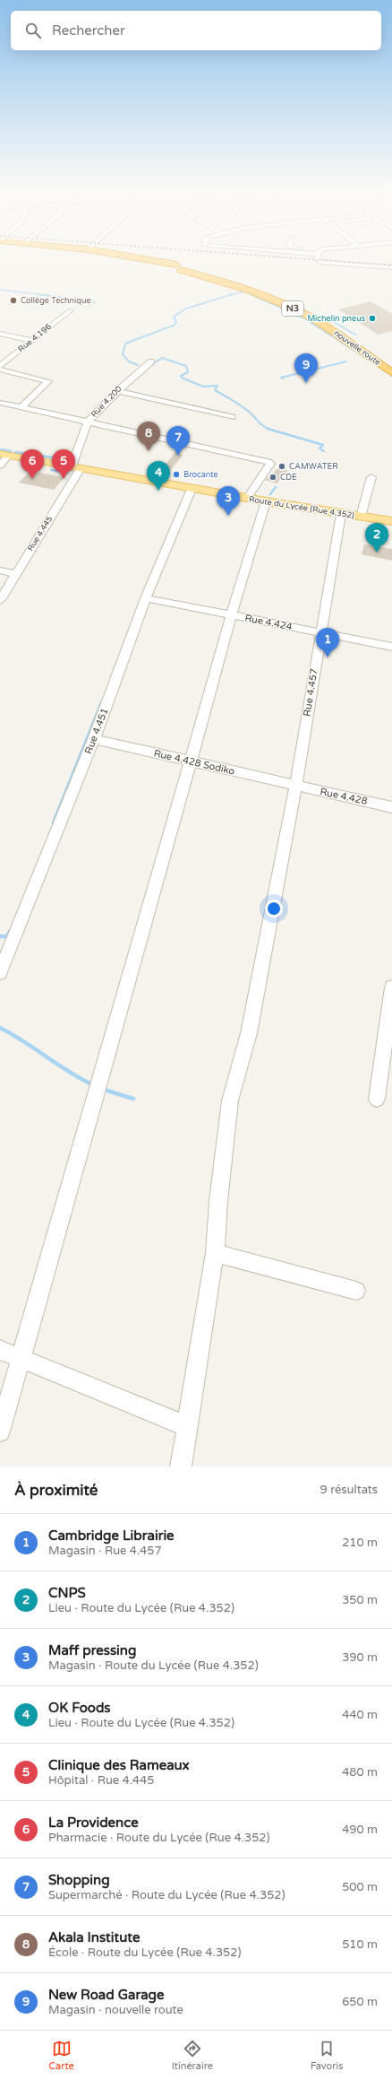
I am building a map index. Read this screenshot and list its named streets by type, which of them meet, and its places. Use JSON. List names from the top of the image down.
{
  "streets": {
    "highway": ["N3", "nouvelle route"],
    "main road": ["Route du Lycée (Rue 4.352)"],
    "street": [
      "Rue 4.196",
      "Rue 4.200",
      "Rue 4.445",
      "Rue 4.424",
      "Rue 4.457",
      "Rue 4.451",
      "Rue 4.428 Sodiko",
      "Rue 4.428"
    ]
  },
  "crossings": [
    ["Rue 4.200", "Route du Lycée (Rue 4.352)"],
    ["Rue 4.200", "Rue 4.445"],
    ["Route du Lycée (Rue 4.352)", "Rue 4.445"],
    ["Route du Lycée (Rue 4.352)", "Rue 4.457"],
    ["Route du Lycée (Rue 4.352)", "Rue 4.451"],
    ["Rue 4.424", "Rue 4.457"],
    ["Rue 4.424", "Rue 4.451"],
    ["Rue 4.457", "Rue 4.428 Sodiko"],
    ["Rue 4.457", "Rue 4.428"],
    ["Rue 4.451", "Rue 4.428 Sodiko"],
    ["Rue 4.428 Sodiko", "Rue 4.428"]
  ],
  "places": [
    "Collège Technique",
    "Michelin pneus",
    "CAMWATER",
    "Brocante",
    "CDE"
  ],
  "page": {
    "search": "Rechercher",
    "pins": [
      "9",
      "8",
      "7",
      "5",
      "6",
      "4",
      "3",
      "2",
      "1"
    ],
    "heading": ["À proximité", "9 résultats"],
    "list": [
      {
        "mark": "1",
        "name": "Cambridge Librairie",
        "note": "Magasin · Rue 4.457",
        "value": "210 m"
      },
      {
        "mark": "2",
        "name": "CNPS",
        "note": "Lieu · Route du Lycée (Rue 4.352)",
        "value": "350 m"
      },
      {
        "mark": "3",
        "name": "Maff pressing",
        "note": "Magasin · Route du Lycée (Rue 4.352)",
        "value": "390 m"
      },
      {
        "mark": "4",
        "name": "OK Foods",
        "note": "Lieu · Route du Lycée (Rue 4.352)",
        "value": "440 m"
      },
      {
        "mark": "5",
        "name": "Clinique des Rameaux",
        "note": "Hôpital · Rue 4.445",
        "value": "480 m"
      },
      {
        "mark": "6",
        "name": "La Providence",
        "note": "Pharmacie · Route du Lycée (Rue 4.352)",
        "value": "490 m"
      },
      {
        "mark": "7",
        "name": "Shopping",
        "note": "Supermarché · Route du Lycée (Rue 4.352)",
        "value": "500 m"
      },
      {
        "mark": "8",
        "name": "Akala Institute",
        "note": "École · Route du Lycée (Rue 4.352)",
        "value": "510 m"
      },
      {
        "mark": "9",
        "name": "New Road Garage",
        "note": "Magasin · nouvelle route",
        "value": "650 m"
      }
    ],
    "nav": ["Carte", "Itinéraire", "Favoris"]
  }
}
